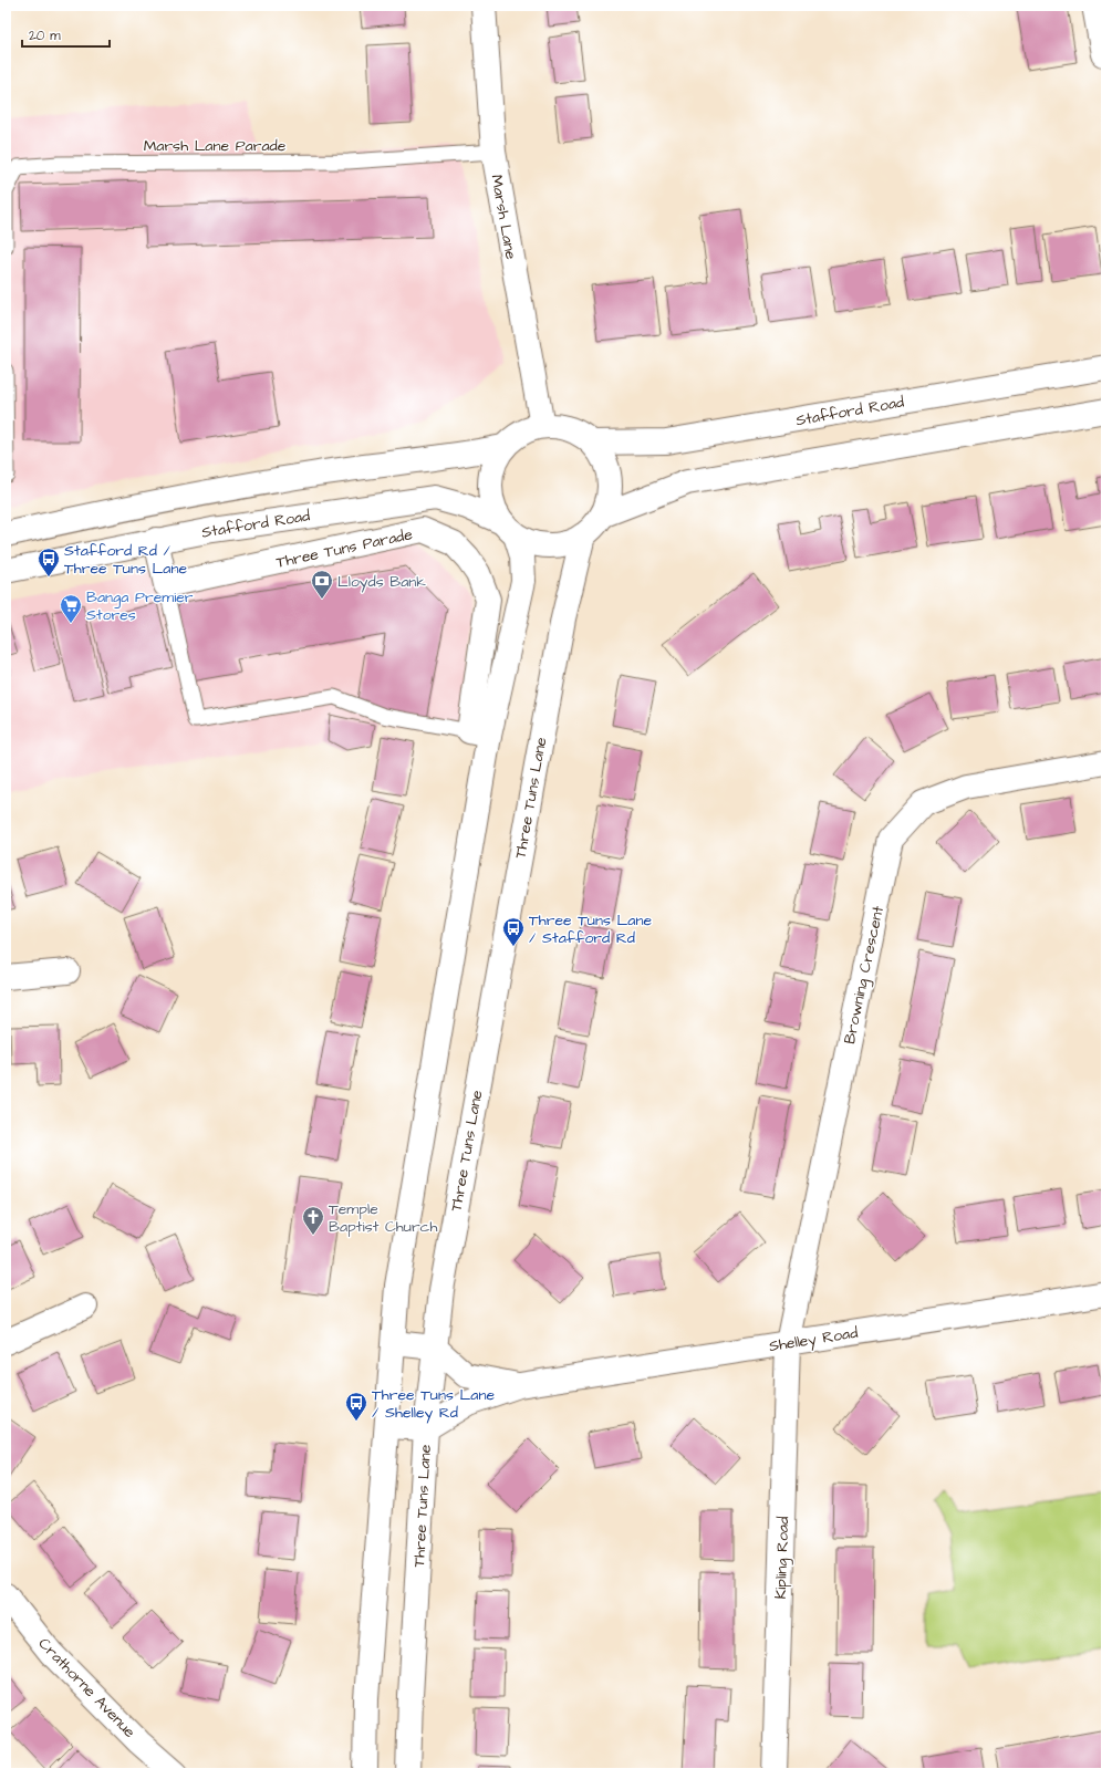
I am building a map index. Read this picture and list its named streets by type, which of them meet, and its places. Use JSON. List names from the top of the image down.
{
  "streets": {
    "main road": [
      "Marsh Lane",
      "Stafford Road",
      "Three Tuns Parade",
      "Three Tuns Lane",
      "Browning Crescent",
      "Shelley Road",
      "Kipling Road",
      "Crathorne Avenue"
    ],
    "lane": ["Marsh Lane Parade"]
  },
  "crossings": [
    ["Marsh Lane Parade", "Marsh Lane"],
    ["Marsh Lane", "Stafford Road"],
    ["Marsh Lane", "Three Tuns Lane"],
    ["Stafford Road", "Three Tuns Lane"],
    ["Three Tuns Lane", "Shelley Road"],
    ["Browning Crescent", "Shelley Road"],
    ["Browning Crescent", "Kipling Road"],
    ["Shelley Road", "Kipling Road"]
  ],
  "places": {
    "bus stop": ["Stafford Rd / Three Tuns Lane", "Three Tuns Lane / Stafford Rd", "Three Tuns Lane / Shelley Rd"],
    "bank": ["Lloyds Bank"],
    "supermarket": ["Banga Premier Stores"],
    "church": ["Temple Baptist Church"]
  },
  "scale_bar": "20 m"
}
